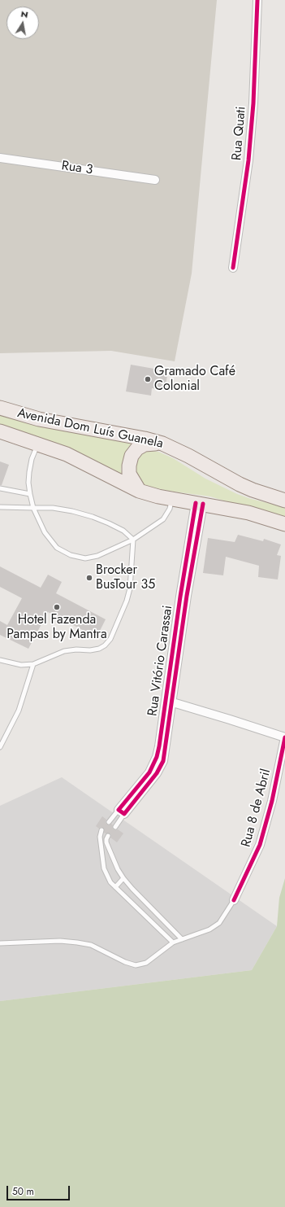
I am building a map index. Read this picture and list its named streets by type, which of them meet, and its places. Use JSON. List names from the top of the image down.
{
  "streets": {
    "main road": ["Avenida Dom Luís Guanela"],
    "street": [
      "Rua Quati",
      "Rua 3",
      "Rua Vitório Carassai",
      "Rua 8 de Abril"
    ]
  },
  "crossings": [
    ["Avenida Dom Luís Guanela", "Rua Vitório Carassai"]
  ],
  "places": ["Gramado Café Colonial", "Brocker BusTour 35", "Hotel Fazenda Pampas by Mantra"],
  "scale_bar": "50 m",
  "north": "top"
}
